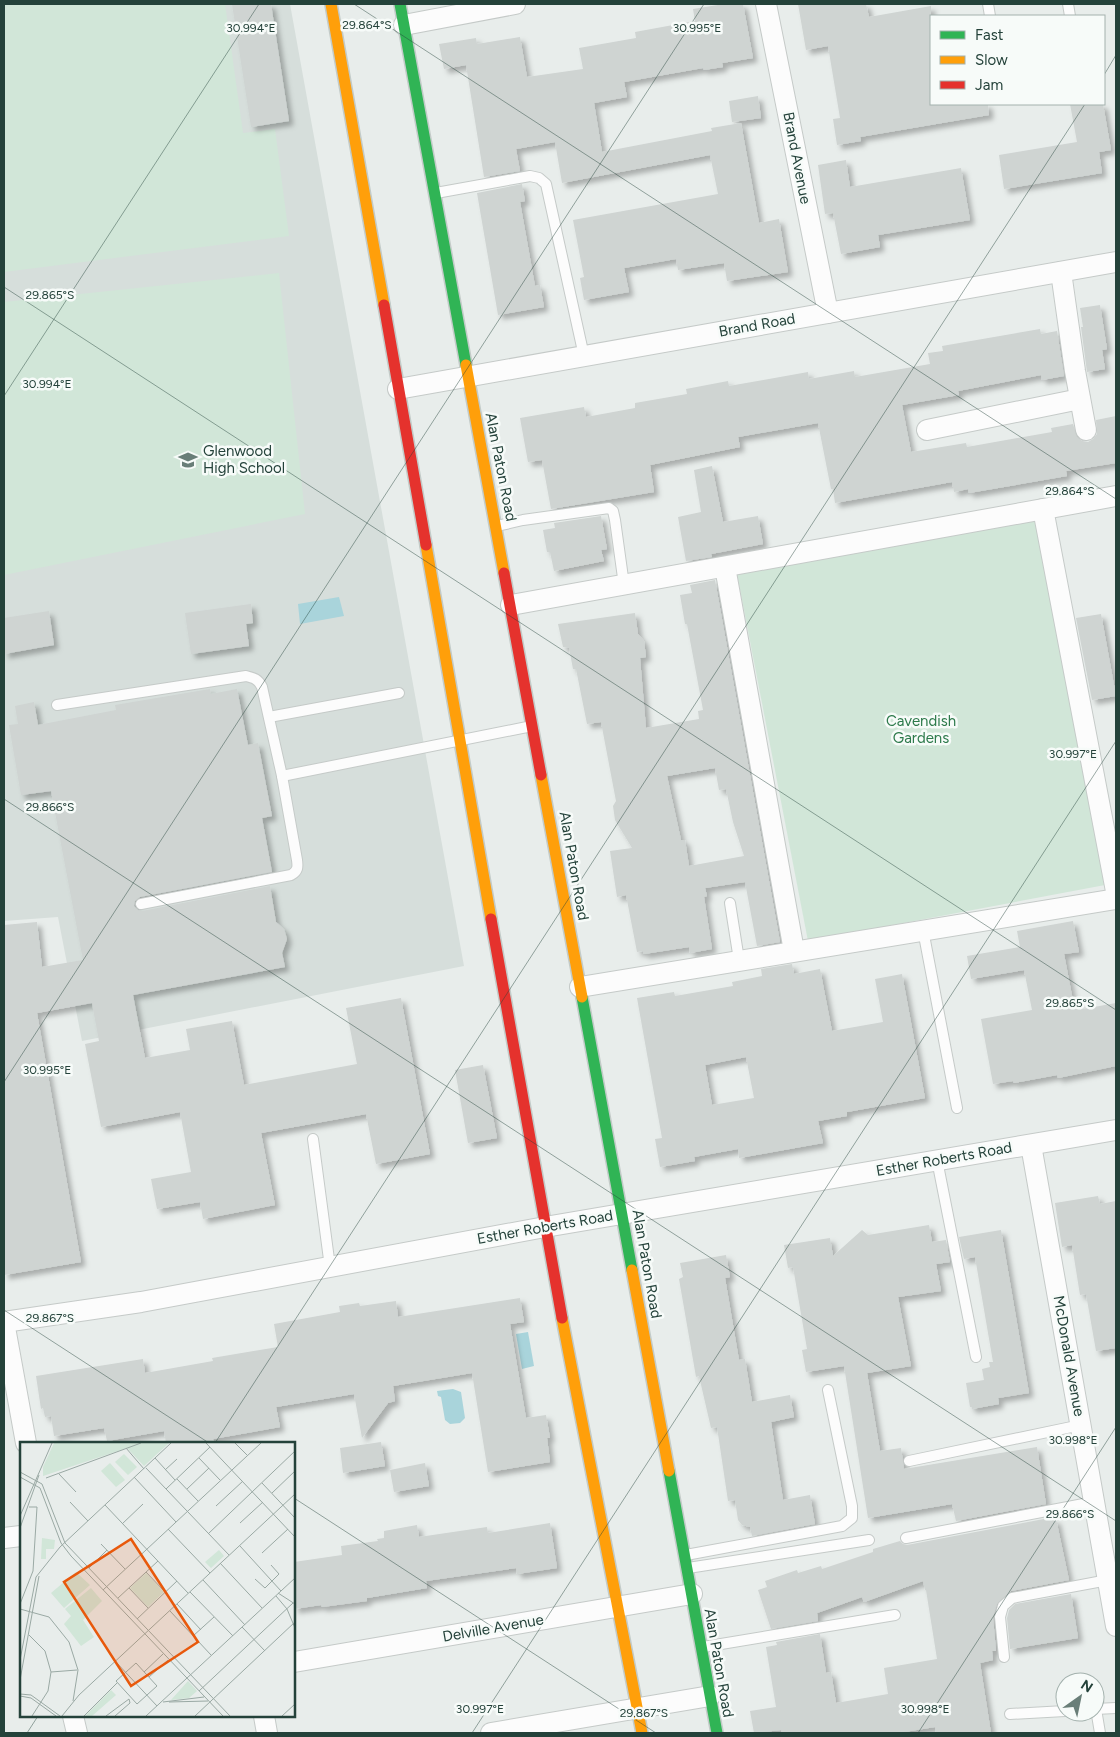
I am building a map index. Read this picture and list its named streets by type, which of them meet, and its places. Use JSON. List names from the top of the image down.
{
  "streets": {
    "street": [
      "Brand Avenue",
      "Brand Road",
      "Alan Paton Road",
      "Esther Roberts Road",
      "McDonald Avenue",
      "Delville Avenue"
    ]
  },
  "crossings": [
    ["Brand Avenue", "Brand Road"],
    ["Brand Road", "Alan Paton Road"],
    ["Alan Paton Road", "Esther Roberts Road"],
    ["Alan Paton Road", "Delville Avenue"],
    ["Esther Roberts Road", "McDonald Avenue"]
  ],
  "parks": ["Cavendish Gardens"],
  "places": {
    "school or university": ["Glenwood High School"]
  },
  "legend": ["Fast", "Slow", "Jam"],
  "north": "top right",
  "coordinates": [
    "29.864°S",
    "30.994°E",
    "30.995°E",
    "29.865°S",
    "30.997°E",
    "29.866°S",
    "29.867°S",
    "30.998°E"
  ]
}
